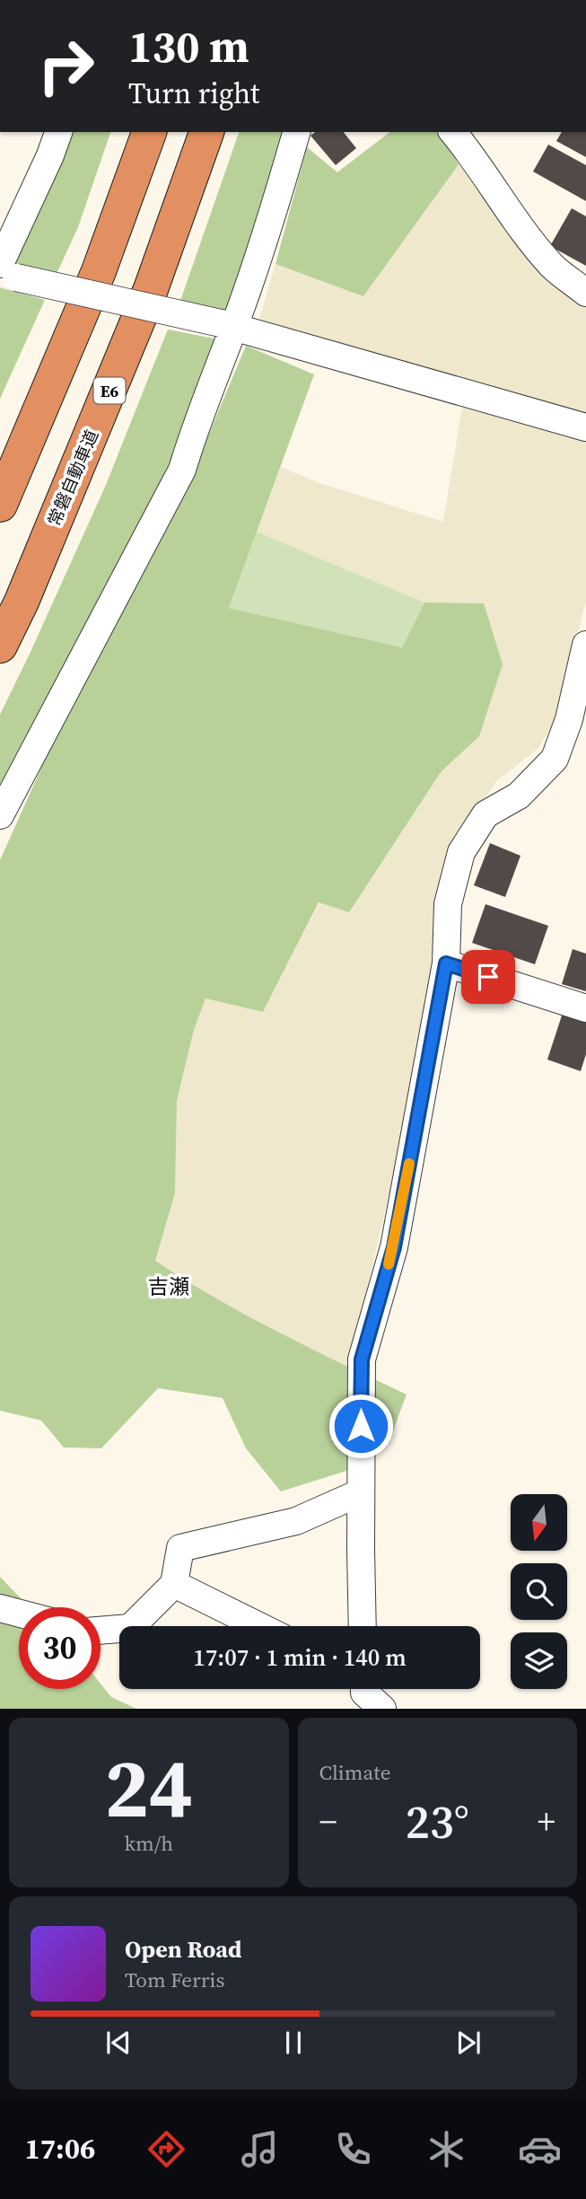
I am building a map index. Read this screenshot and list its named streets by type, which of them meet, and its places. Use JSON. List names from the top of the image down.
{
  "streets": {
    "highway": ["E6", "常磐自動車道"]
  },
  "districts": ["吉瀬"],
  "north": "bottom",
  "page": {
    "turn": ["130 m", "Turn right"],
    "limit": "30",
    "trip": "17:07 · 1 min · 140 m",
    "tile": [
      ["24", "km/h"],
      "Climate"
    ],
    "heat": ["−", "23°", "+"],
    "song": ["Open Road", "Tom Ferris"],
    "tabs": "17:06"
  }
}
